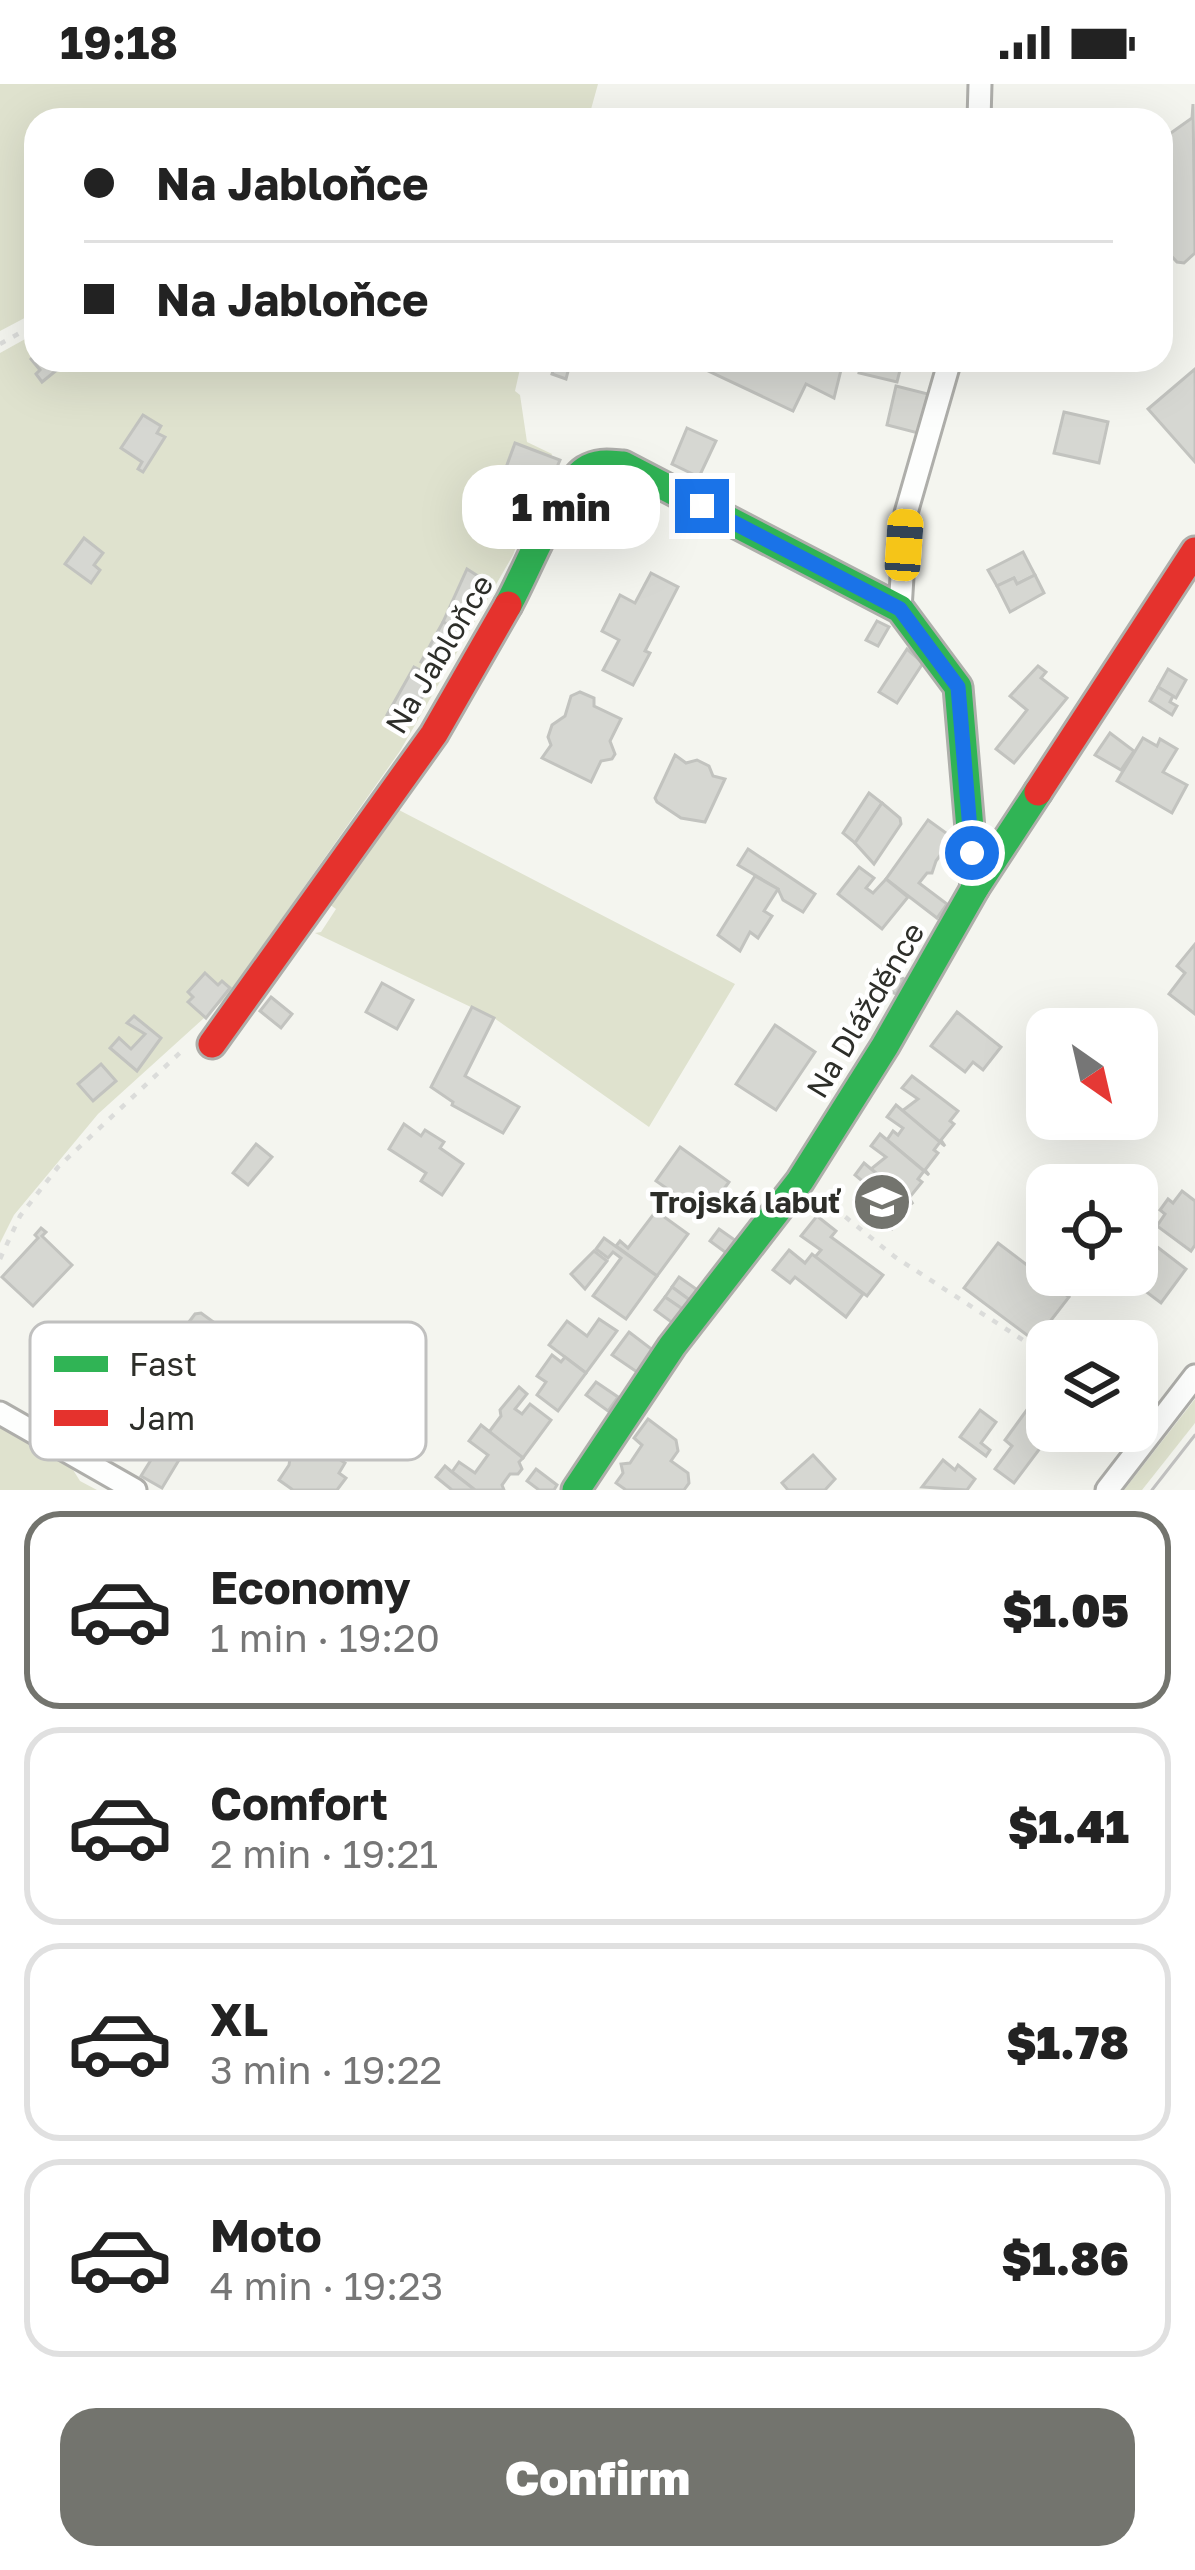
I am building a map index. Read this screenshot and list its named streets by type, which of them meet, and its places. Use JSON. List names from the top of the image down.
{
  "streets": {
    "street": ["Na Jabloňce", "Na Dlážděnce"]
  },
  "crossings": [
    ["Na Jabloňce", "Na Dlážděnce"]
  ],
  "places": {
    "school or university": ["Trojská labuť"]
  },
  "legend": ["Fast", "Jam"],
  "north": "bottom right",
  "page": {
    "status": "19:18",
    "banner": ["Na Jabloňce", "Na Jabloňce"],
    "bubble": "1 min",
    "list": [
      {
        "name": "Economy",
        "note": "1 min · 19:20",
        "value": "$1.05"
      },
      {
        "name": "Comfort",
        "note": "2 min · 19:21",
        "value": "$1.41"
      },
      {
        "name": "XL",
        "note": "3 min · 19:22",
        "value": "$1.78"
      },
      {
        "name": "Moto",
        "note": "4 min · 19:23",
        "value": "$1.86"
      }
    ],
    "buttons": "Confirm"
  }
}
